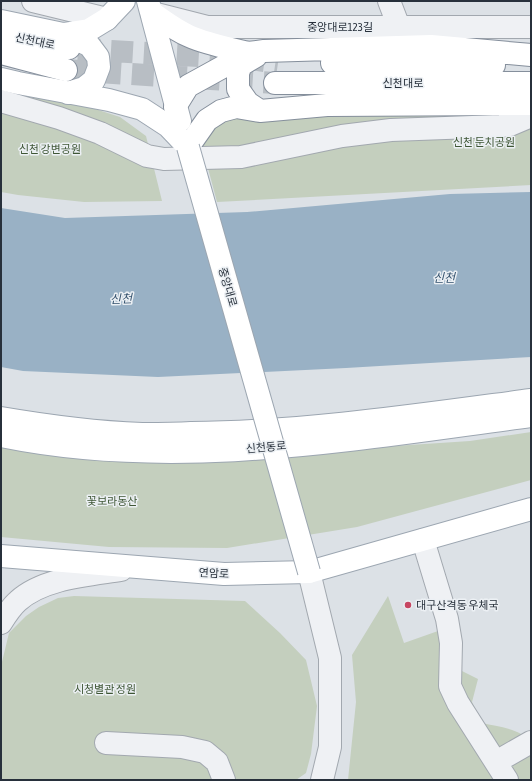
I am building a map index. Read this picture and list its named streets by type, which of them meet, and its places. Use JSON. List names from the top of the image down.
{
  "streets": {
    "main road": [
      "신천대로",
      "중앙대로",
      "신천동로",
      "연암로"
    ],
    "street": ["중앙대로123길"]
  },
  "crossings": [
    ["중앙대로123길", "중앙대로"],
    ["중앙대로", "연암로"]
  ],
  "water": ["신천"],
  "parks": [
    "신천 둔치공원",
    "신천 강변공원",
    "꽃보라동산",
    "시청별관 정원"
  ],
  "places": ["대구산격동 우체국"]
}
